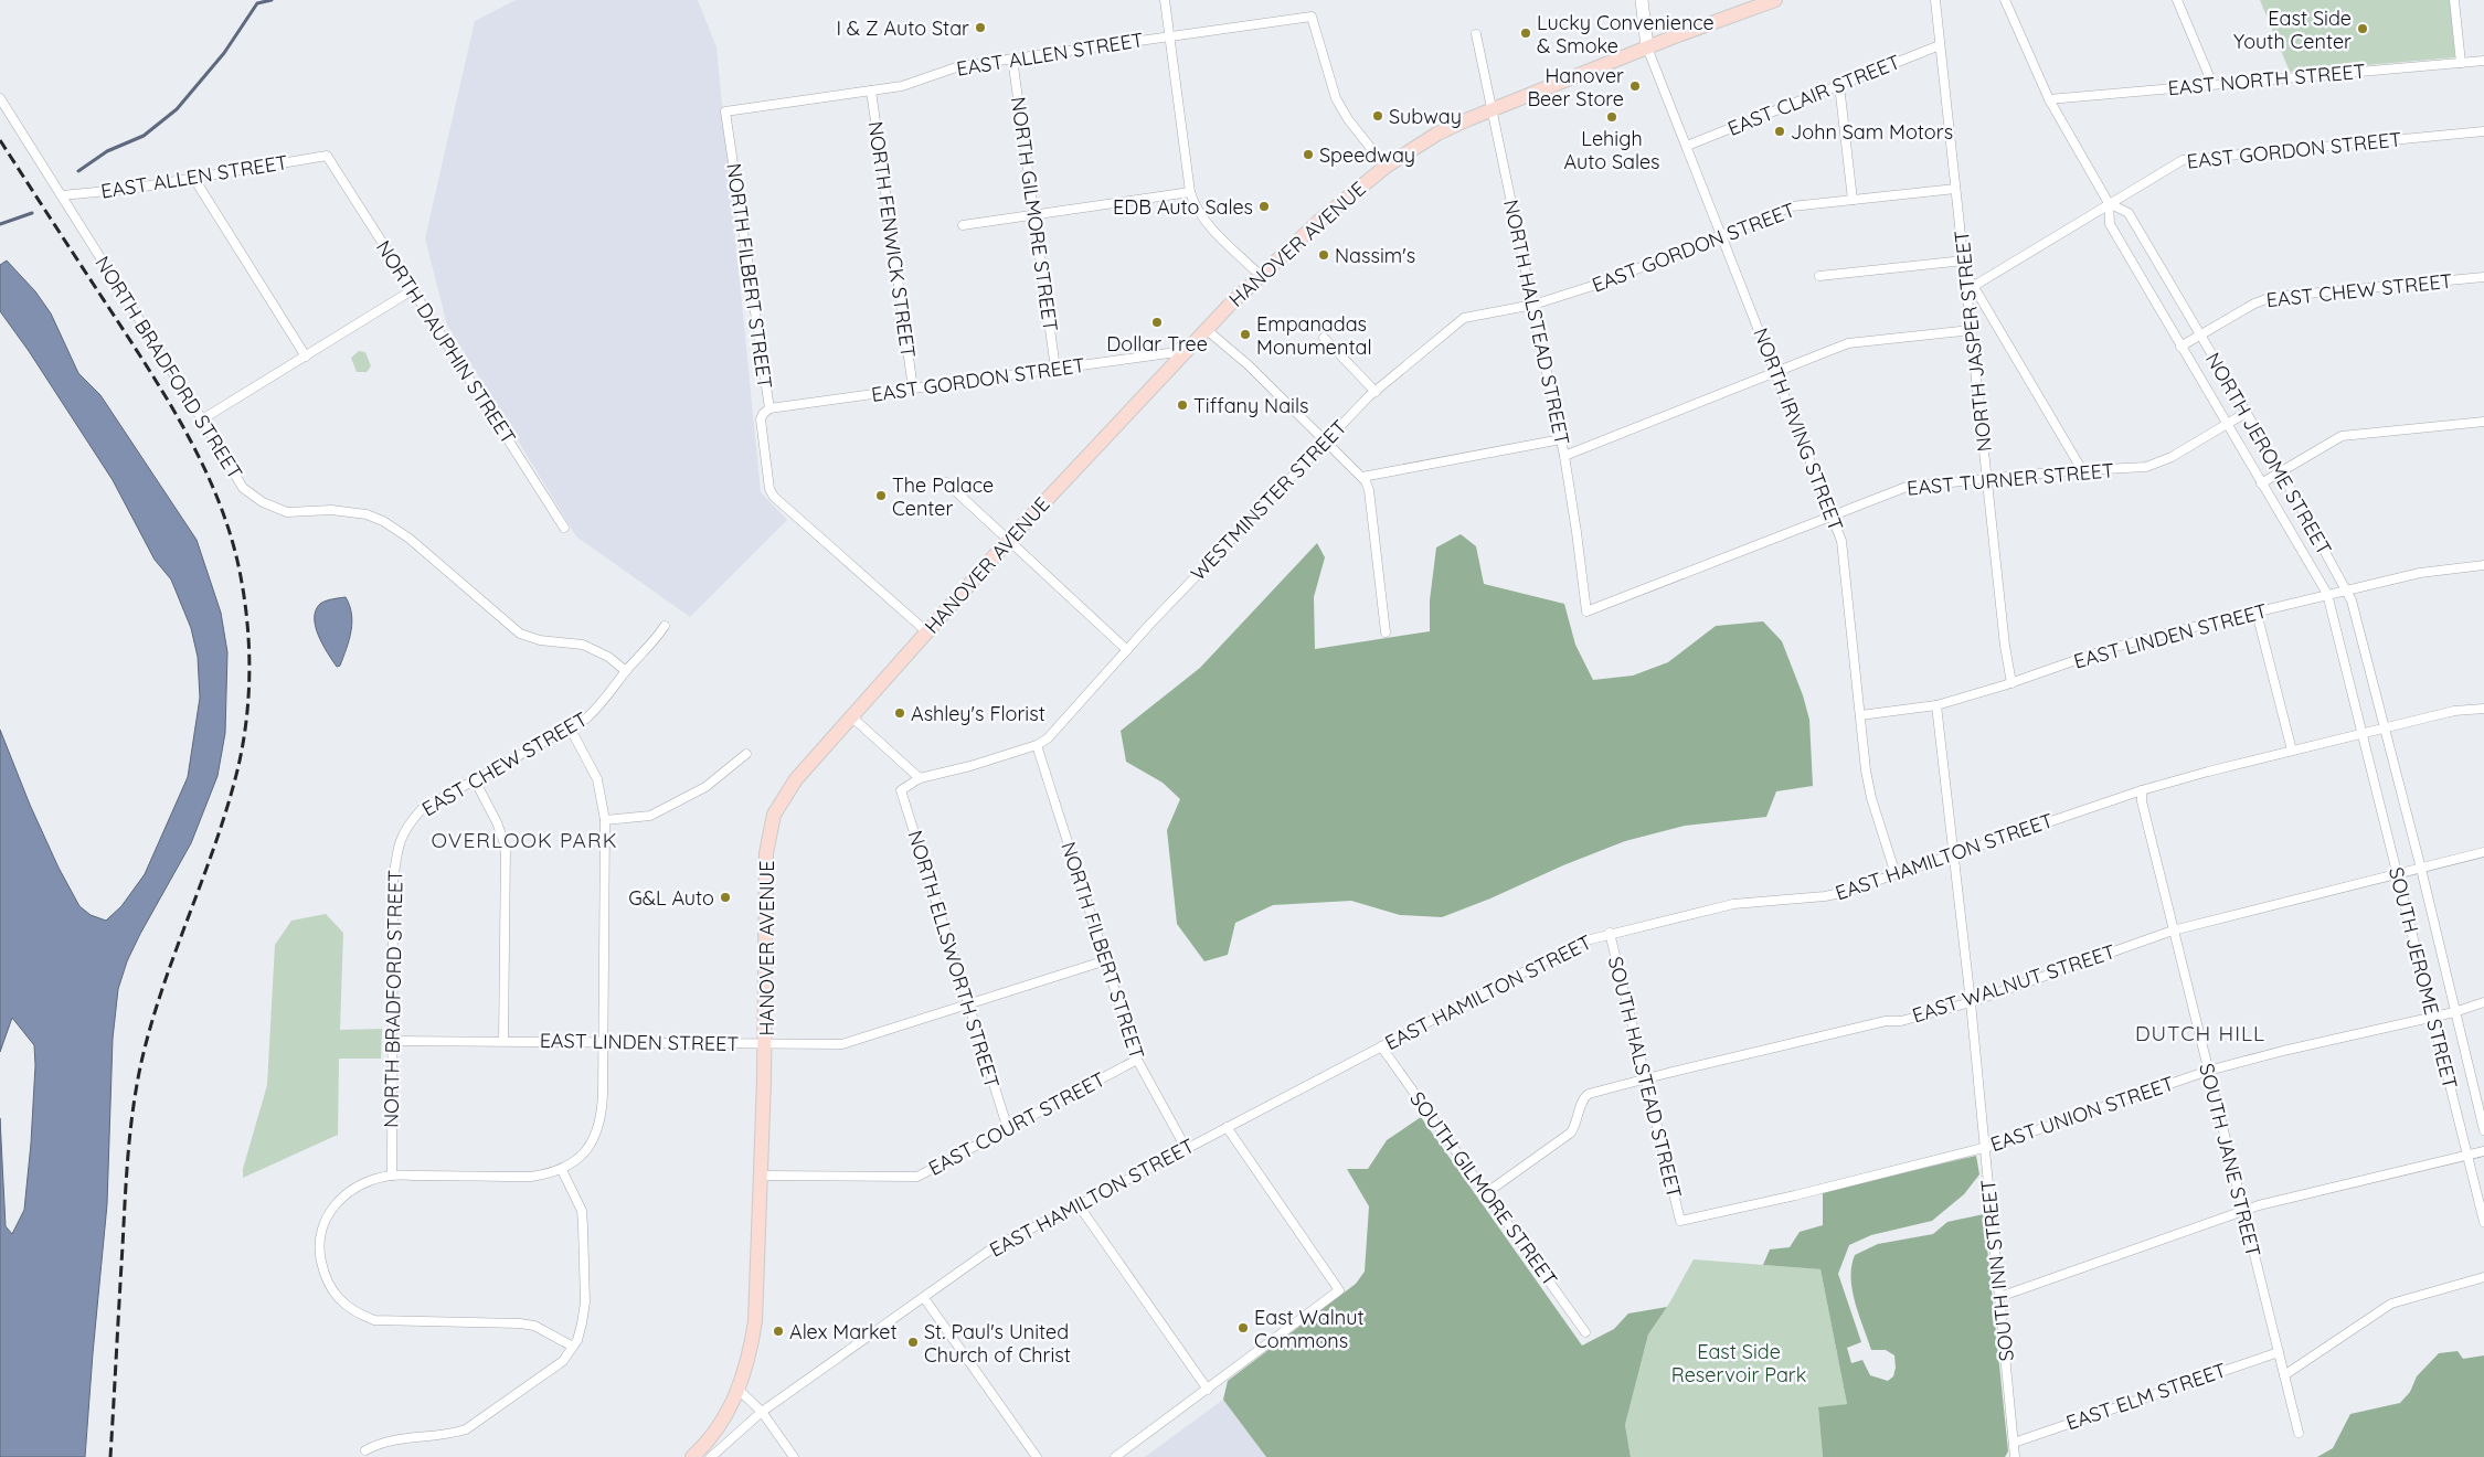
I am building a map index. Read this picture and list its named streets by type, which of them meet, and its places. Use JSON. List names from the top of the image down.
{
  "streets": {
    "main road": ["HANOVER AVENUE", "NORTH IRVING STREET"],
    "street": [
      "EAST ALLEN STREET",
      "EAST NORTH STREET",
      "EAST CLAIR STREET",
      "EAST GORDON STREET",
      "NORTH GILMORE STREET",
      "NORTH FENWICK STREET",
      "NORTH FILBERT STREET",
      "EAST CHEW STREET",
      "NORTH HALSTEAD STREET",
      "NORTH JASPER STREET",
      "NORTH DAUPHIN STREET",
      "NORTH BRADFORD STREET",
      "NORTH JEROME STREET",
      "EAST TURNER STREET",
      "WESTMINSTER STREET",
      "EAST LINDEN STREET",
      "EAST HAMILTON STREET",
      "NORTH ELLSWORTH STREET",
      "SOUTH JEROME STREET",
      "EAST WALNUT STREET",
      "SOUTH HALSTEAD STREET",
      "EAST UNION STREET",
      "EAST COURT STREET",
      "SOUTH JANE STREET",
      "SOUTH GILMORE STREET",
      "SOUTH INN STREET",
      "EAST ELM STREET"
    ]
  },
  "crossings": [
    ["EAST ALLEN STREET", "NORTH GILMORE STREET"],
    ["EAST ALLEN STREET", "NORTH FENWICK STREET"],
    ["EAST ALLEN STREET", "HANOVER AVENUE"],
    ["EAST ALLEN STREET", "NORTH FILBERT STREET"],
    ["EAST ALLEN STREET", "NORTH DAUPHIN STREET"],
    ["EAST ALLEN STREET", "NORTH BRADFORD STREET"],
    ["EAST NORTH STREET", "NORTH JEROME STREET"],
    ["EAST CLAIR STREET", "NORTH JASPER STREET"],
    ["EAST CLAIR STREET", "NORTH IRVING STREET"],
    ["EAST GORDON STREET", "NORTH GILMORE STREET"],
    ["EAST GORDON STREET", "NORTH FENWICK STREET"],
    ["EAST GORDON STREET", "HANOVER AVENUE"],
    ["EAST GORDON STREET", "NORTH FILBERT STREET"],
    ["EAST GORDON STREET", "NORTH HALSTEAD STREET"],
    ["EAST GORDON STREET", "NORTH JASPER STREET"],
    ["EAST GORDON STREET", "NORTH IRVING STREET"],
    ["EAST GORDON STREET", "NORTH JEROME STREET"],
    ["EAST GORDON STREET", "WESTMINSTER STREET"],
    ["HANOVER AVENUE", "NORTH FILBERT STREET"],
    ["HANOVER AVENUE", "NORTH HALSTEAD STREET"],
    ["HANOVER AVENUE", "NORTH IRVING STREET"],
    ["HANOVER AVENUE", "EAST LINDEN STREET"],
    ["HANOVER AVENUE", "EAST COURT STREET"],
    ["NORTH FILBERT STREET", "WESTMINSTER STREET"],
    ["NORTH FILBERT STREET", "EAST LINDEN STREET"],
    ["NORTH FILBERT STREET", "EAST HAMILTON STREET"],
    ["NORTH FILBERT STREET", "EAST COURT STREET"],
    ["EAST CHEW STREET", "NORTH BRADFORD STREET"],
    ["EAST CHEW STREET", "NORTH JEROME STREET"],
    ["NORTH HALSTEAD STREET", "EAST TURNER STREET"],
    ["NORTH HALSTEAD STREET", "WESTMINSTER STREET"],
    ["NORTH JASPER STREET", "EAST TURNER STREET"],
    ["NORTH JASPER STREET", "EAST LINDEN STREET"],
    ["NORTH BRADFORD STREET", "EAST LINDEN STREET"],
    ["NORTH IRVING STREET", "EAST TURNER STREET"],
    ["NORTH IRVING STREET", "EAST LINDEN STREET"],
    ["NORTH IRVING STREET", "EAST HAMILTON STREET"],
    ["NORTH JEROME STREET", "EAST TURNER STREET"],
    ["NORTH JEROME STREET", "EAST LINDEN STREET"],
    ["NORTH JEROME STREET", "EAST HAMILTON STREET"],
    ["NORTH JEROME STREET", "SOUTH JEROME STREET"],
    ["EAST LINDEN STREET", "NORTH ELLSWORTH STREET"],
    ["EAST LINDEN STREET", "SOUTH INN STREET"],
    ["EAST HAMILTON STREET", "SOUTH JEROME STREET"],
    ["EAST HAMILTON STREET", "SOUTH HALSTEAD STREET"],
    ["EAST HAMILTON STREET", "SOUTH JANE STREET"],
    ["EAST HAMILTON STREET", "SOUTH GILMORE STREET"],
    ["EAST HAMILTON STREET", "SOUTH INN STREET"],
    ["NORTH ELLSWORTH STREET", "EAST COURT STREET"],
    ["SOUTH JEROME STREET", "EAST WALNUT STREET"],
    ["SOUTH JEROME STREET", "EAST UNION STREET"],
    ["EAST WALNUT STREET", "SOUTH HALSTEAD STREET"],
    ["EAST WALNUT STREET", "SOUTH JANE STREET"],
    ["EAST WALNUT STREET", "SOUTH GILMORE STREET"],
    ["EAST WALNUT STREET", "SOUTH INN STREET"],
    ["SOUTH HALSTEAD STREET", "EAST UNION STREET"],
    ["EAST UNION STREET", "SOUTH JANE STREET"],
    ["EAST UNION STREET", "SOUTH INN STREET"],
    ["SOUTH JANE STREET", "EAST ELM STREET"],
    ["SOUTH INN STREET", "EAST ELM STREET"]
  ],
  "districts": ["OVERLOOK PARK", "DUTCH HILL"],
  "parks": ["East Side Reservoir Park"],
  "places": [
    "I & Z Auto Star",
    "East Side Youth Center",
    "Lucky Convenience & Smoke",
    "Hanover Beer Store",
    "Subway",
    "Lehigh Auto Sales",
    "John Sam Motors",
    "Speedway",
    "EDB Auto Sales",
    "Nassim's",
    "Dollar Tree",
    "Empanadas Monumental",
    "Tiffany Nails",
    "The Palace Center",
    "Ashley's Florist",
    "G&L Auto",
    "East Walnut Commons",
    "Alex Market",
    "St. Paul's United Church of Christ"
  ]
}
